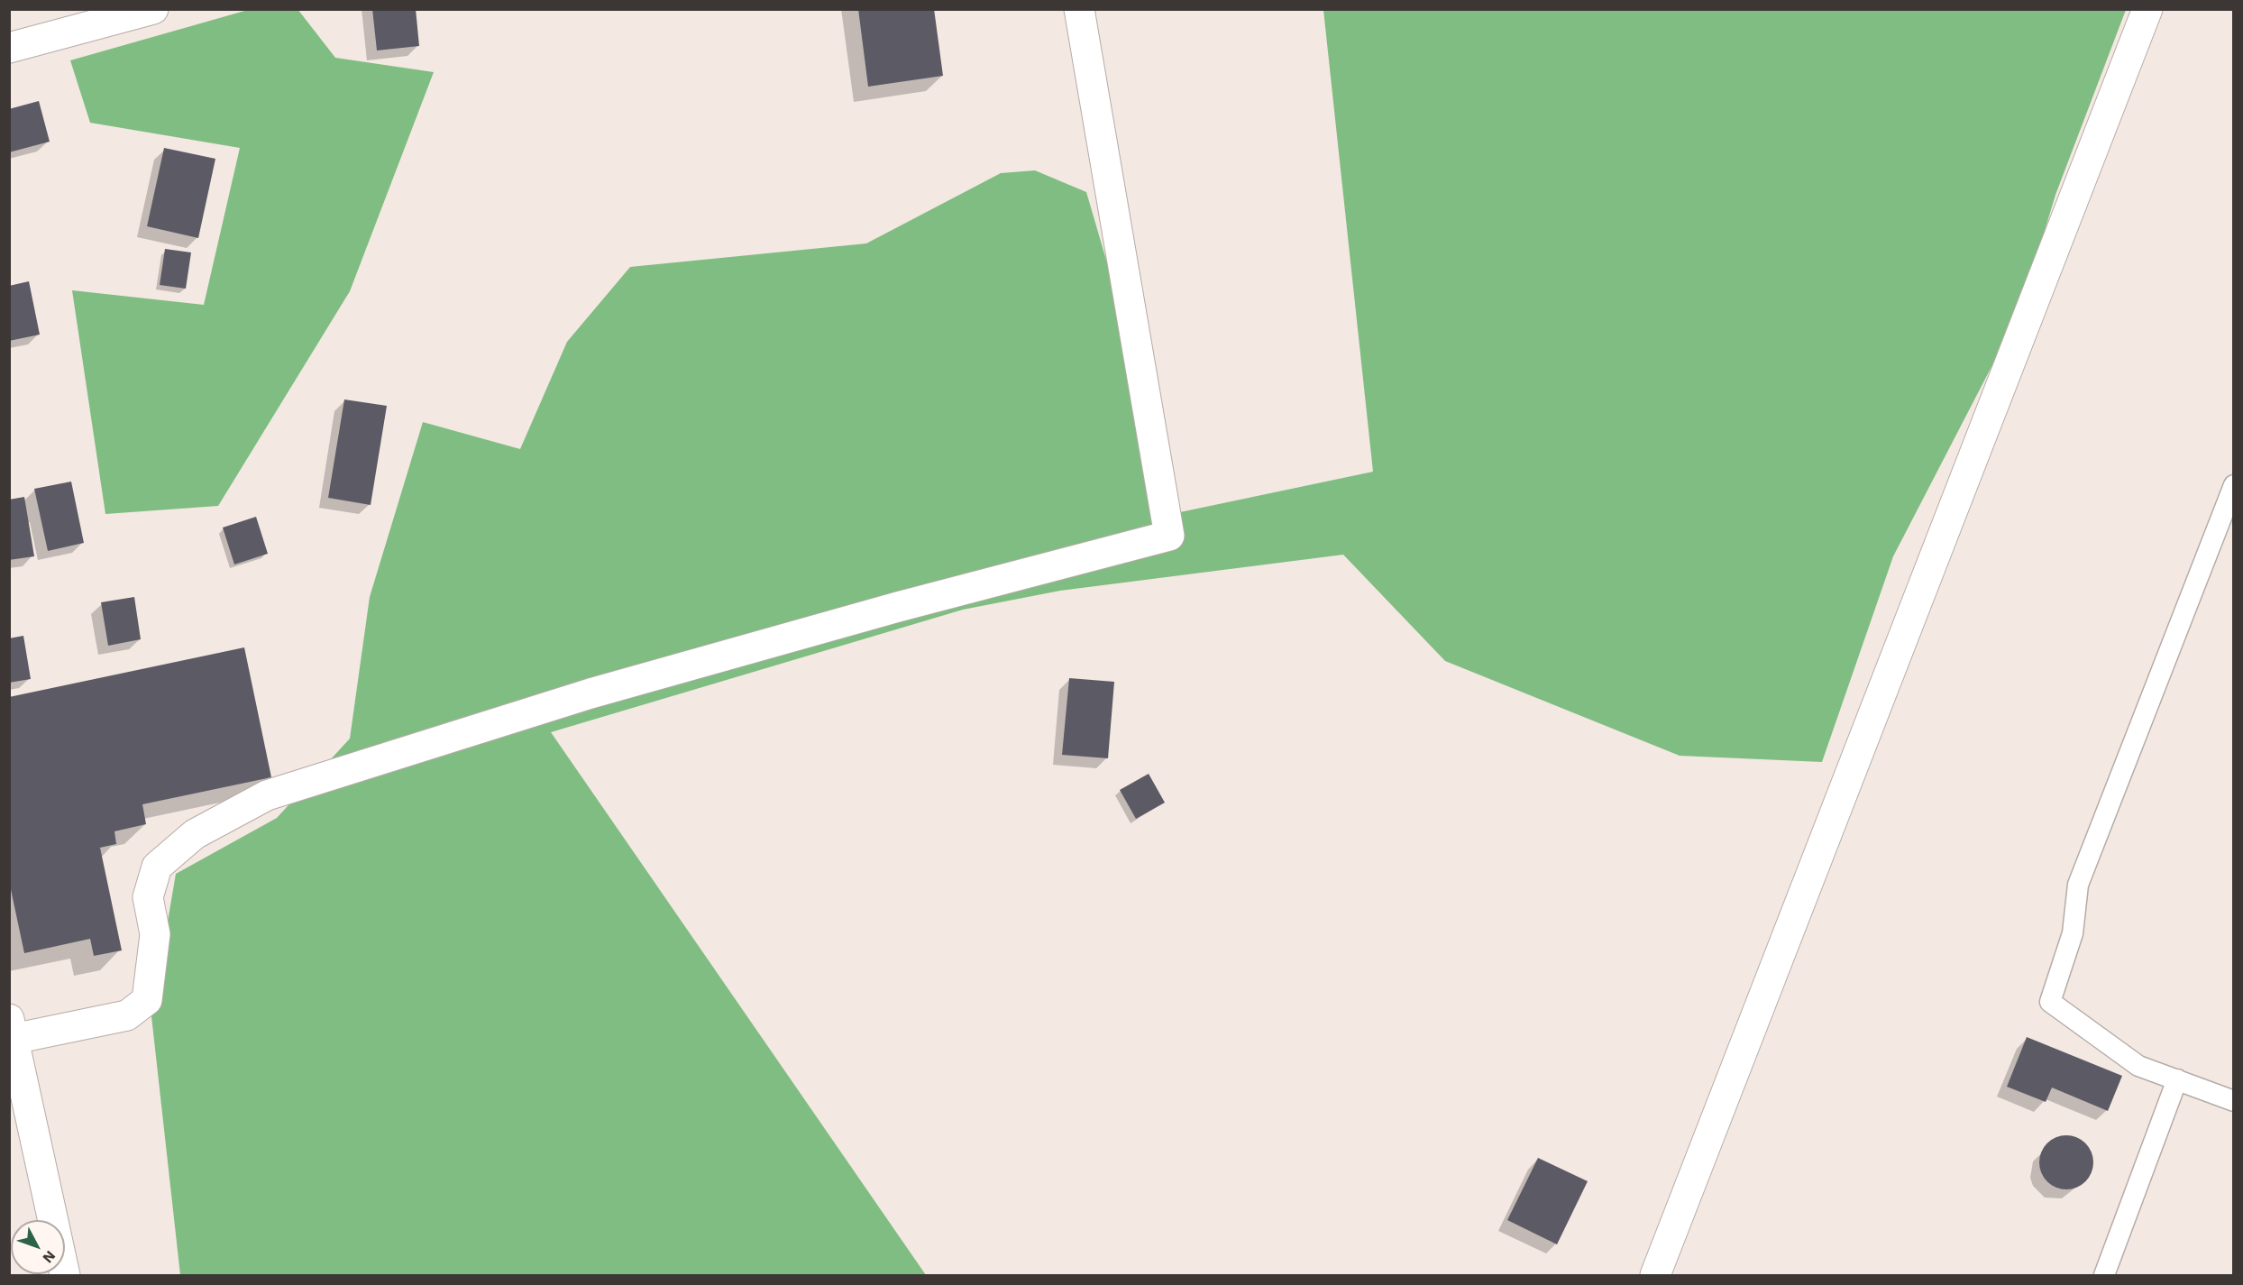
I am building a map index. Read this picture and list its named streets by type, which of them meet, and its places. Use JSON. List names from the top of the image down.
{
  "north": "bottom right"
}
